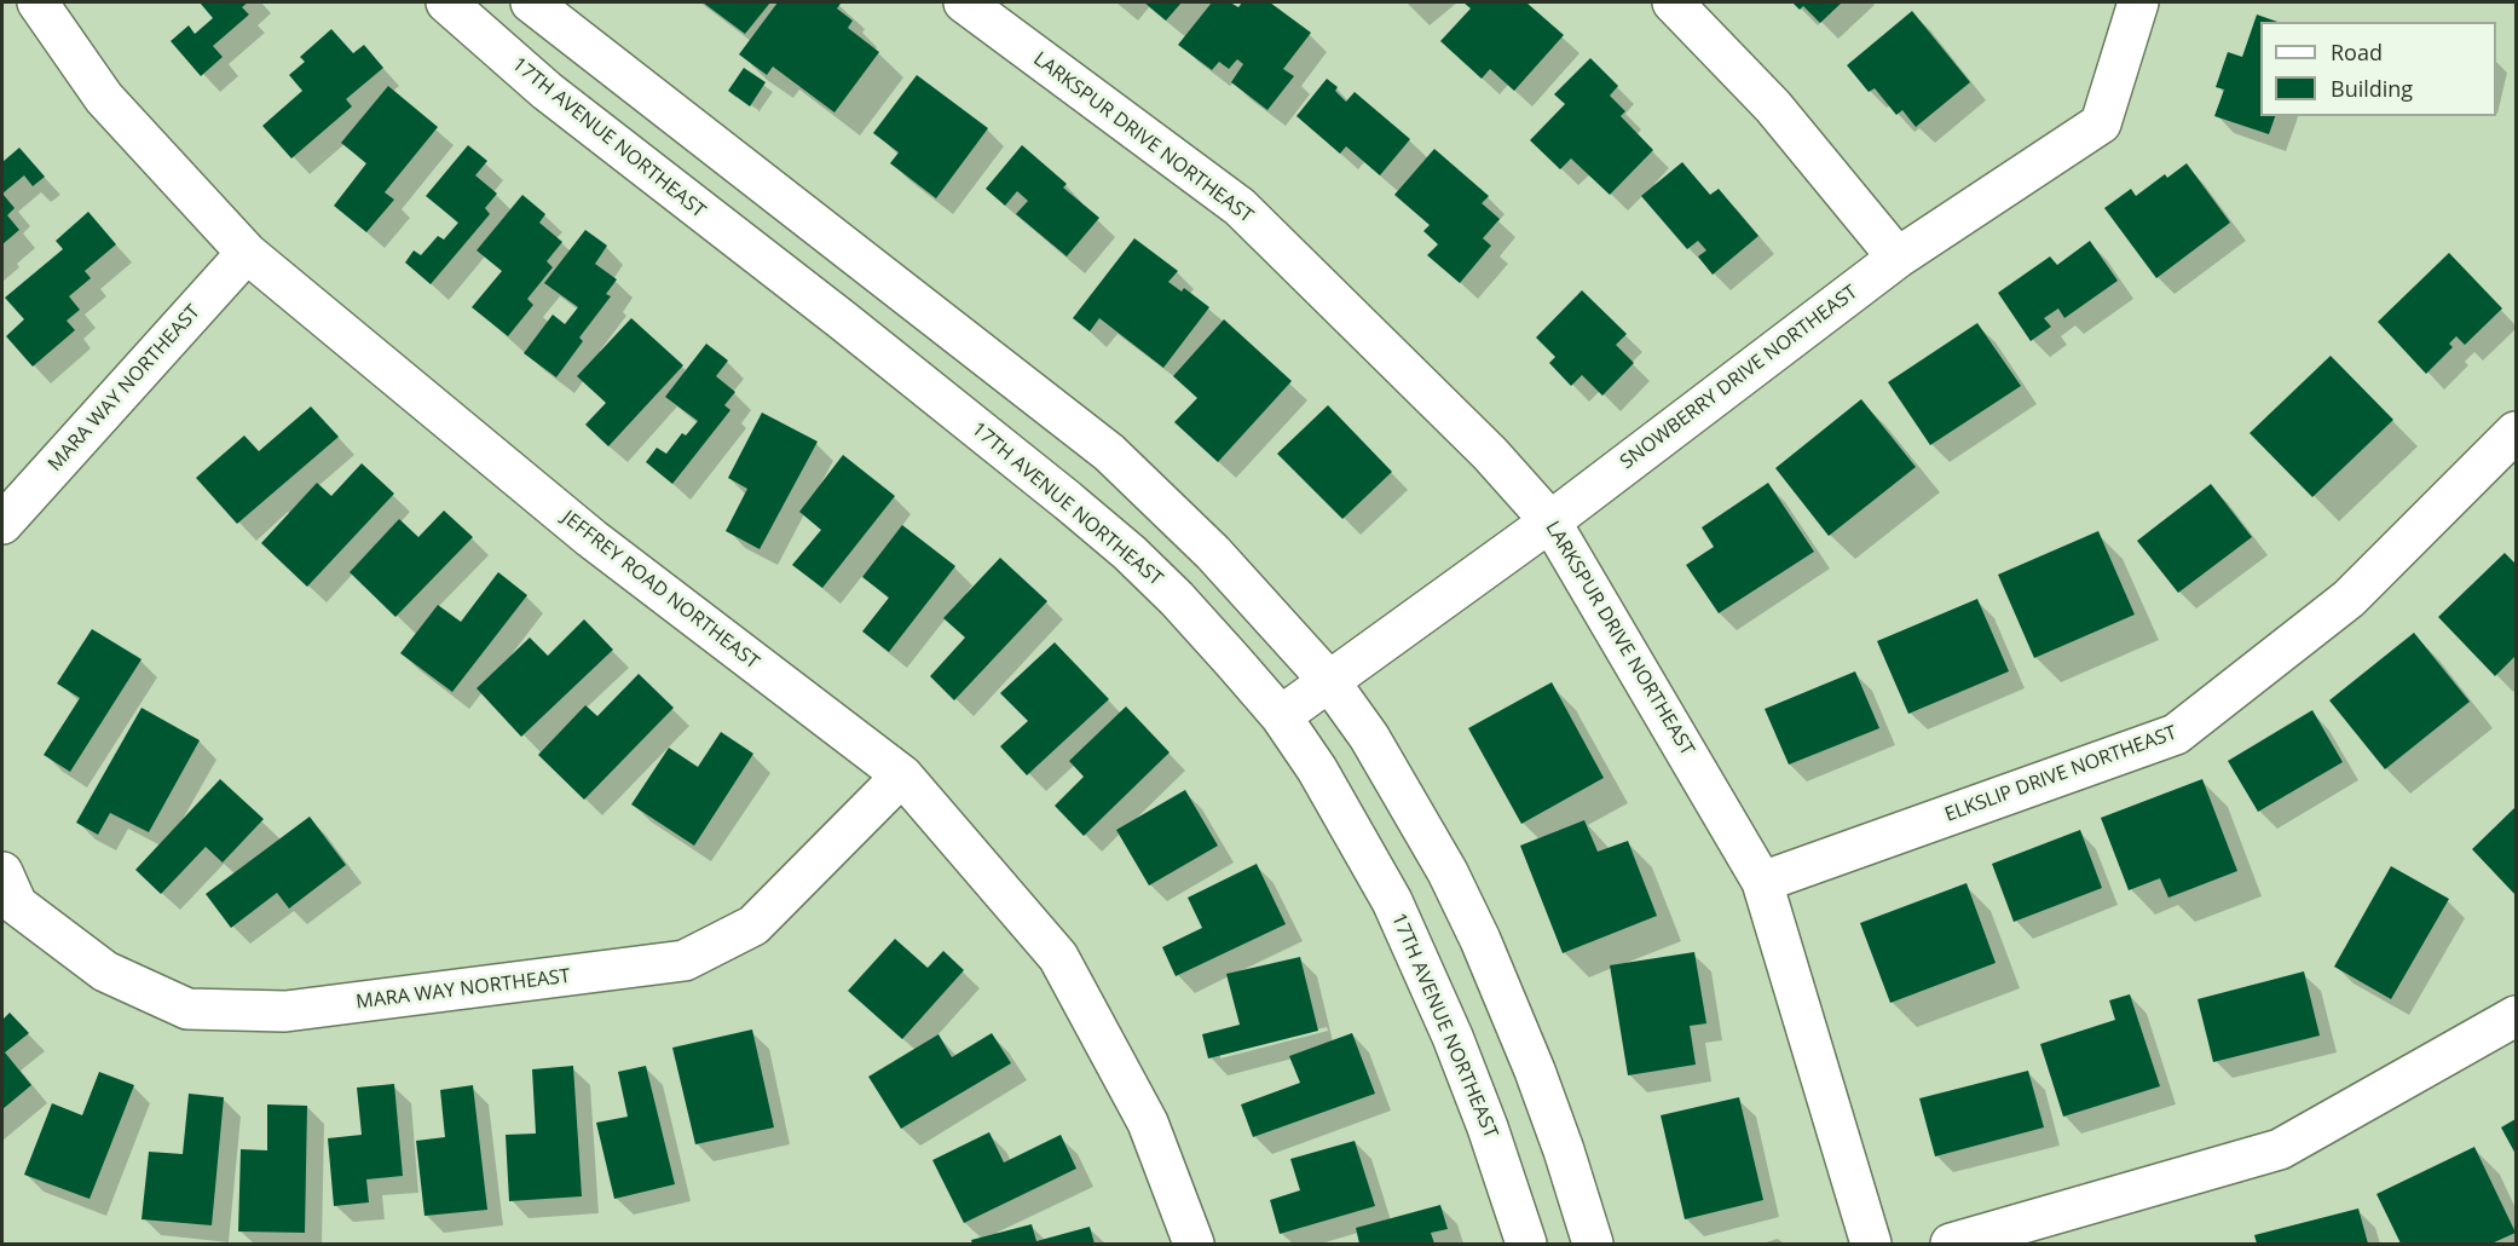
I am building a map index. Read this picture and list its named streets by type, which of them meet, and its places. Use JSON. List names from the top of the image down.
{
  "streets": {
    "street": [
      "17TH AVENUE NORTHEAST",
      "LARKSPUR DRIVE NORTHEAST",
      "SNOWBERRY DRIVE NORTHEAST",
      "MARA WAY NORTHEAST",
      "JEFFREY ROAD NORTHEAST",
      "ELKSLIP DRIVE NORTHEAST"
    ]
  },
  "crossings": [
    ["17TH AVENUE NORTHEAST", "SNOWBERRY DRIVE NORTHEAST"],
    ["LARKSPUR DRIVE NORTHEAST", "SNOWBERRY DRIVE NORTHEAST"],
    ["LARKSPUR DRIVE NORTHEAST", "ELKSLIP DRIVE NORTHEAST"],
    ["MARA WAY NORTHEAST", "JEFFREY ROAD NORTHEAST"]
  ],
  "legend": ["Road", "Building"]
}
